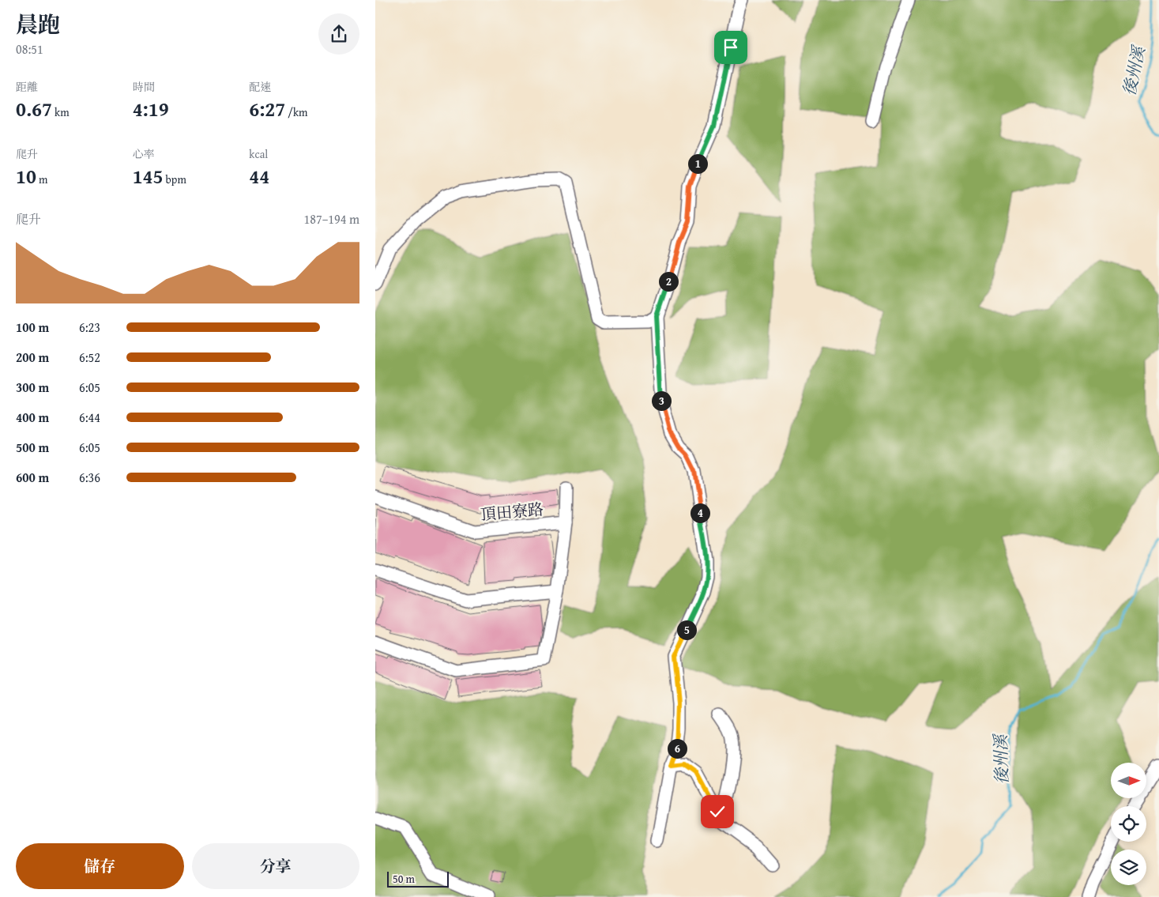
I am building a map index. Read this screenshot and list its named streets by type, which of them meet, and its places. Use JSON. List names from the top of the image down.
{
  "streets": {
    "street": ["頂田寮路"]
  },
  "water": ["後州溪"],
  "scale_bar": "50 m",
  "north": "right",
  "page": {
    "heading": ["晨跑", "08:51"],
    "stats": [
      ["距離", "0.67 km"],
      ["時間", "4:19"],
      ["配速", "6:27 /km"],
      ["爬升", "10 m"],
      ["心率", "145 bpm"],
      ["kcal", "44"]
    ],
    "pins": [
      "1",
      "2",
      "3",
      "4",
      "5",
      "6"
    ],
    "chart": ["爬升", "187–194 m"],
    "list": [
      {
        "name": "100 m",
        "note": "6:23"
      },
      {
        "name": "200 m",
        "note": "6:52"
      },
      {
        "name": "300 m",
        "note": "6:05"
      },
      {
        "name": "400 m",
        "note": "6:44"
      },
      {
        "name": "500 m",
        "note": "6:05"
      },
      {
        "name": "600 m",
        "note": "6:36"
      }
    ],
    "buttons": ["儲存", "分享"],
    "scale": "50 m"
  }
}
